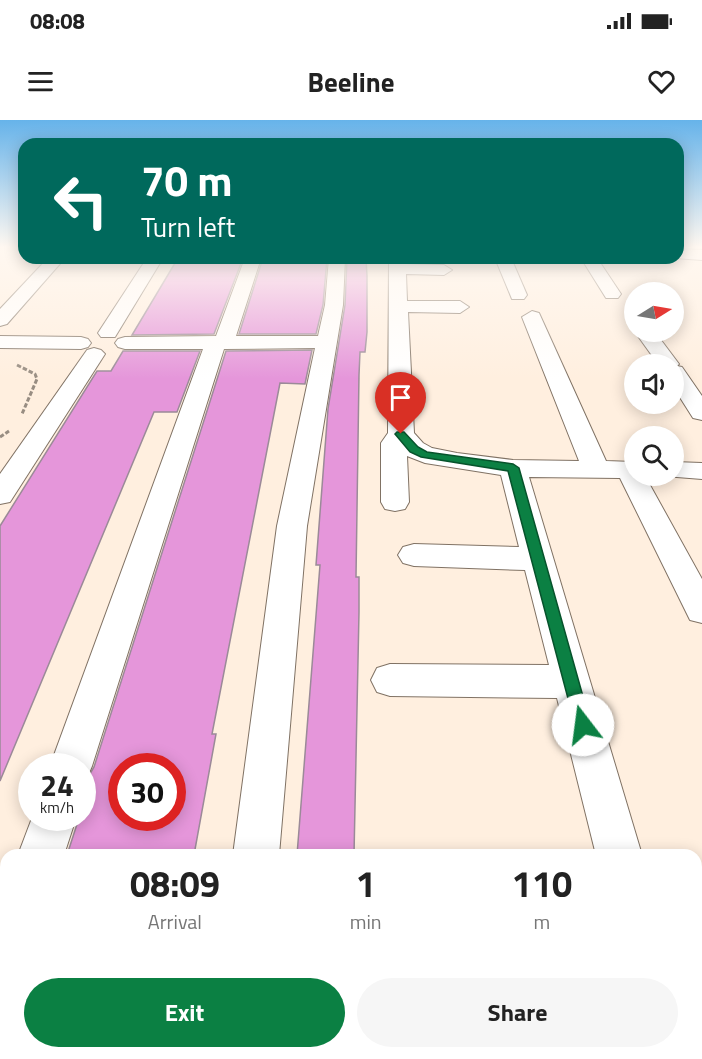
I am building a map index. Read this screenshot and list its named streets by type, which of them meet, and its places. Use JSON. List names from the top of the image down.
{
  "north": "right",
  "page": {
    "status": "08:08",
    "header": "Beeline",
    "turn": ["70 m", "Turn left"],
    "speed": "24 km/h",
    "limit": "30",
    "eta": [
      "08:09",
      "Arrival",
      "1",
      "min",
      "110",
      "m"
    ],
    "buttons": ["Exit", "Share"]
  }
}
